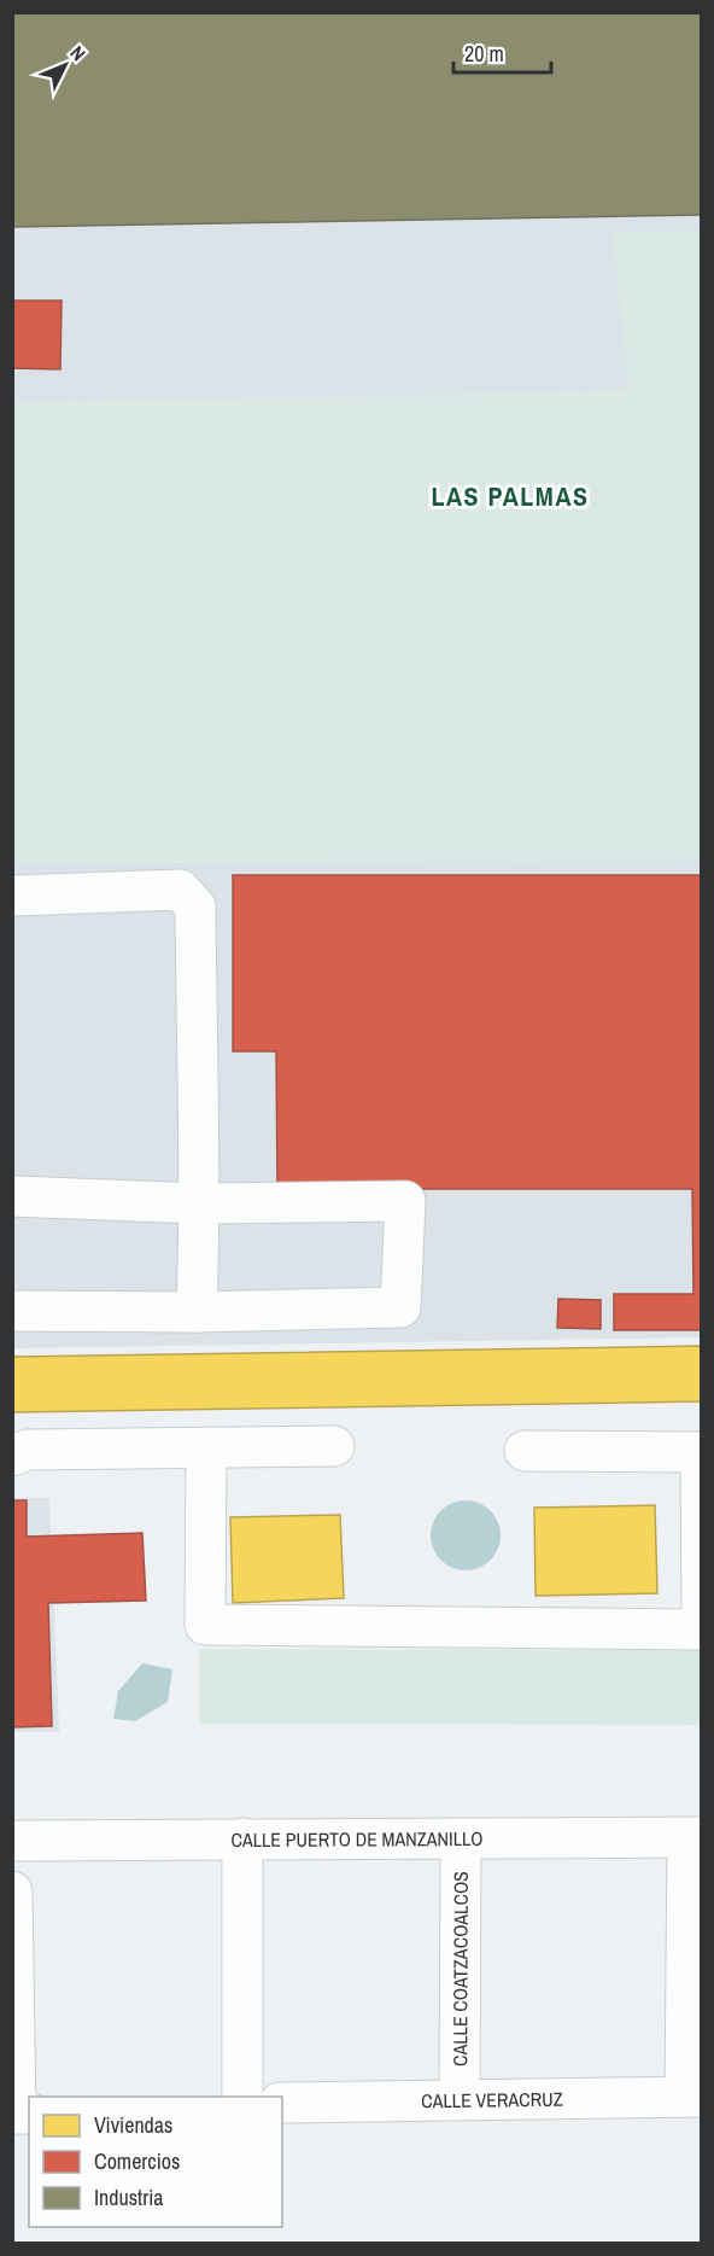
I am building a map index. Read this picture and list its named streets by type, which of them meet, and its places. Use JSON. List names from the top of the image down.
{
  "streets": {
    "street": ["CALLE PUERTO DE MANZANILLO", "CALLE COATZACOALCOS", "CALLE VERACRUZ"]
  },
  "crossings": [
    ["CALLE PUERTO DE MANZANILLO", "CALLE COATZACOALCOS"],
    ["CALLE COATZACOALCOS", "CALLE VERACRUZ"]
  ],
  "districts": ["LAS PALMAS"],
  "legend": ["Viviendas", "Comercios", "Industria"],
  "scale_bar": "20 m",
  "north": "top right"
}
